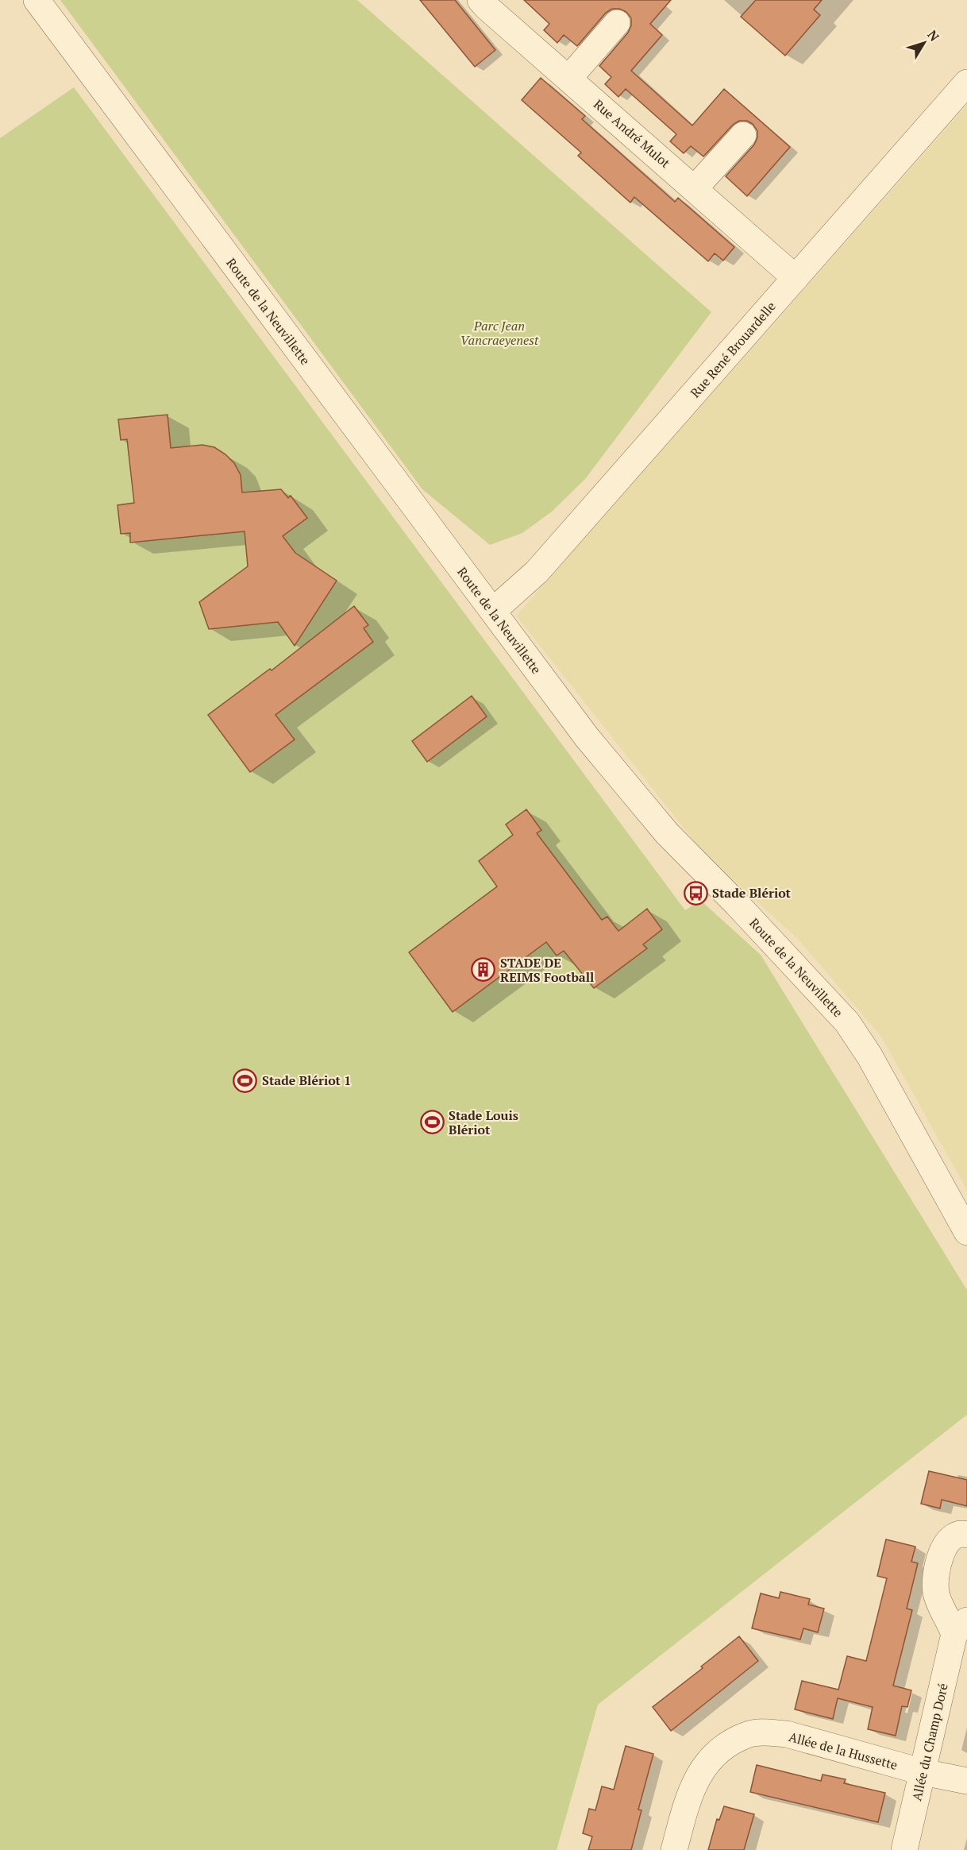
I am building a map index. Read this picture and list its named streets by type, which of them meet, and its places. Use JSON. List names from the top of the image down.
{
  "streets": {
    "street": [
      "Rue André Mulot",
      "Route de la Neuvillette",
      "Rue René Brouardelle",
      "Allée du Champ Doré",
      "Allée de la Hussette"
    ]
  },
  "crossings": [
    ["Rue André Mulot", "Rue René Brouardelle"],
    ["Route de la Neuvillette", "Rue René Brouardelle"],
    ["Allée du Champ Doré", "Allée de la Hussette"]
  ],
  "parks": ["Parc Jean Vancraeyenest"],
  "places": {
    "bus stop": ["Stade Blériot"],
    "building": ["STADE DE REIMS Football"],
    "sports": ["Stade Blériot 1", "Stade Louis Blériot"]
  },
  "north": "top right"
}
